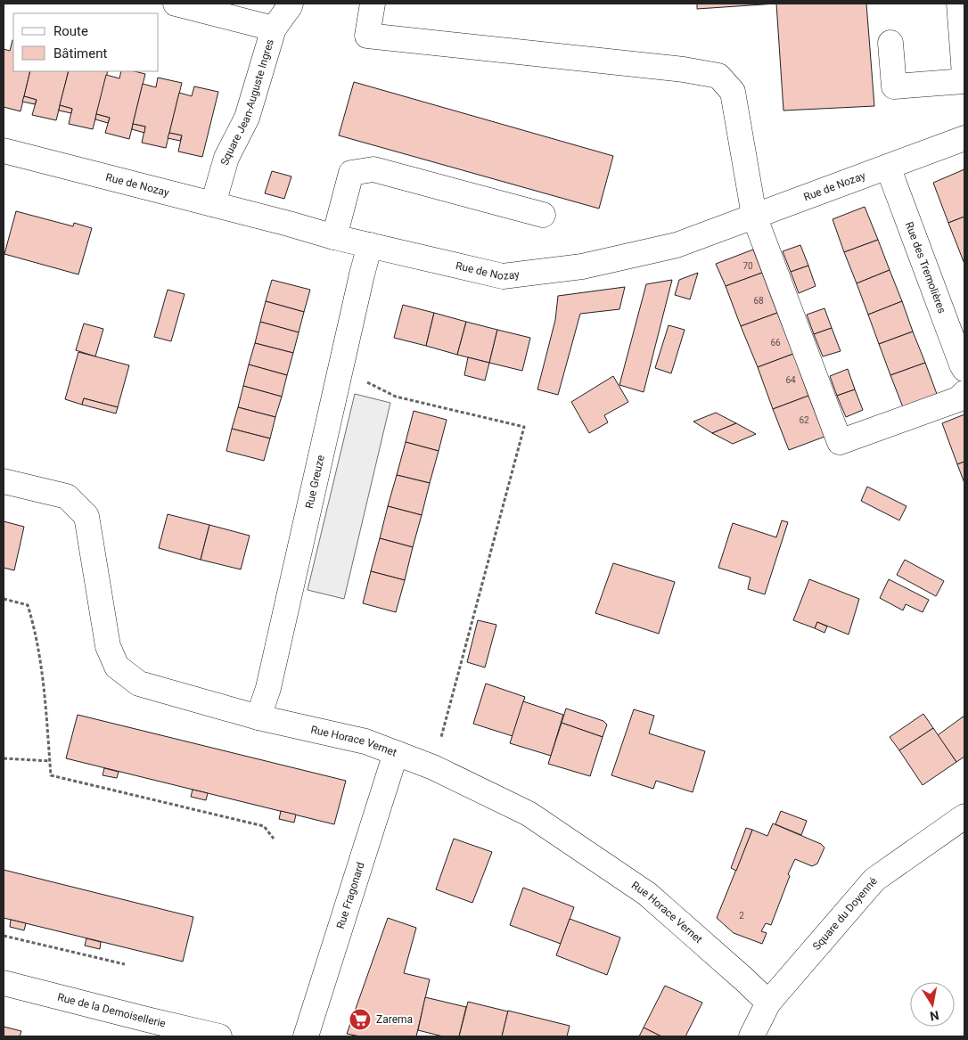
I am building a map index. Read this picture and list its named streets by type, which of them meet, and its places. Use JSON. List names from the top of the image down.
{
  "streets": {
    "street": [
      "Square Jean-Auguste Ingres",
      "Rue de Nozay",
      "Rue des Tremolières",
      "Rue Greuze",
      "Rue Horace Vernet",
      "Rue Fragonard",
      "Square du Doyenné",
      "Rue de la Demoisellerie"
    ]
  },
  "crossings": [
    ["Square Jean-Auguste Ingres", "Rue de Nozay"],
    ["Rue de Nozay", "Rue des Tremolières"],
    ["Rue de Nozay", "Rue Greuze"],
    ["Rue Greuze", "Rue Horace Vernet"],
    ["Rue Horace Vernet", "Rue Fragonard"],
    ["Rue Horace Vernet", "Square du Doyenné"]
  ],
  "places": {
    "supermarket": ["Zarema"]
  },
  "house_numbers": [
    "70",
    "68",
    "66",
    "64",
    "62",
    "2"
  ],
  "legend": ["Route", "Bâtiment"],
  "north": "bottom"
}
